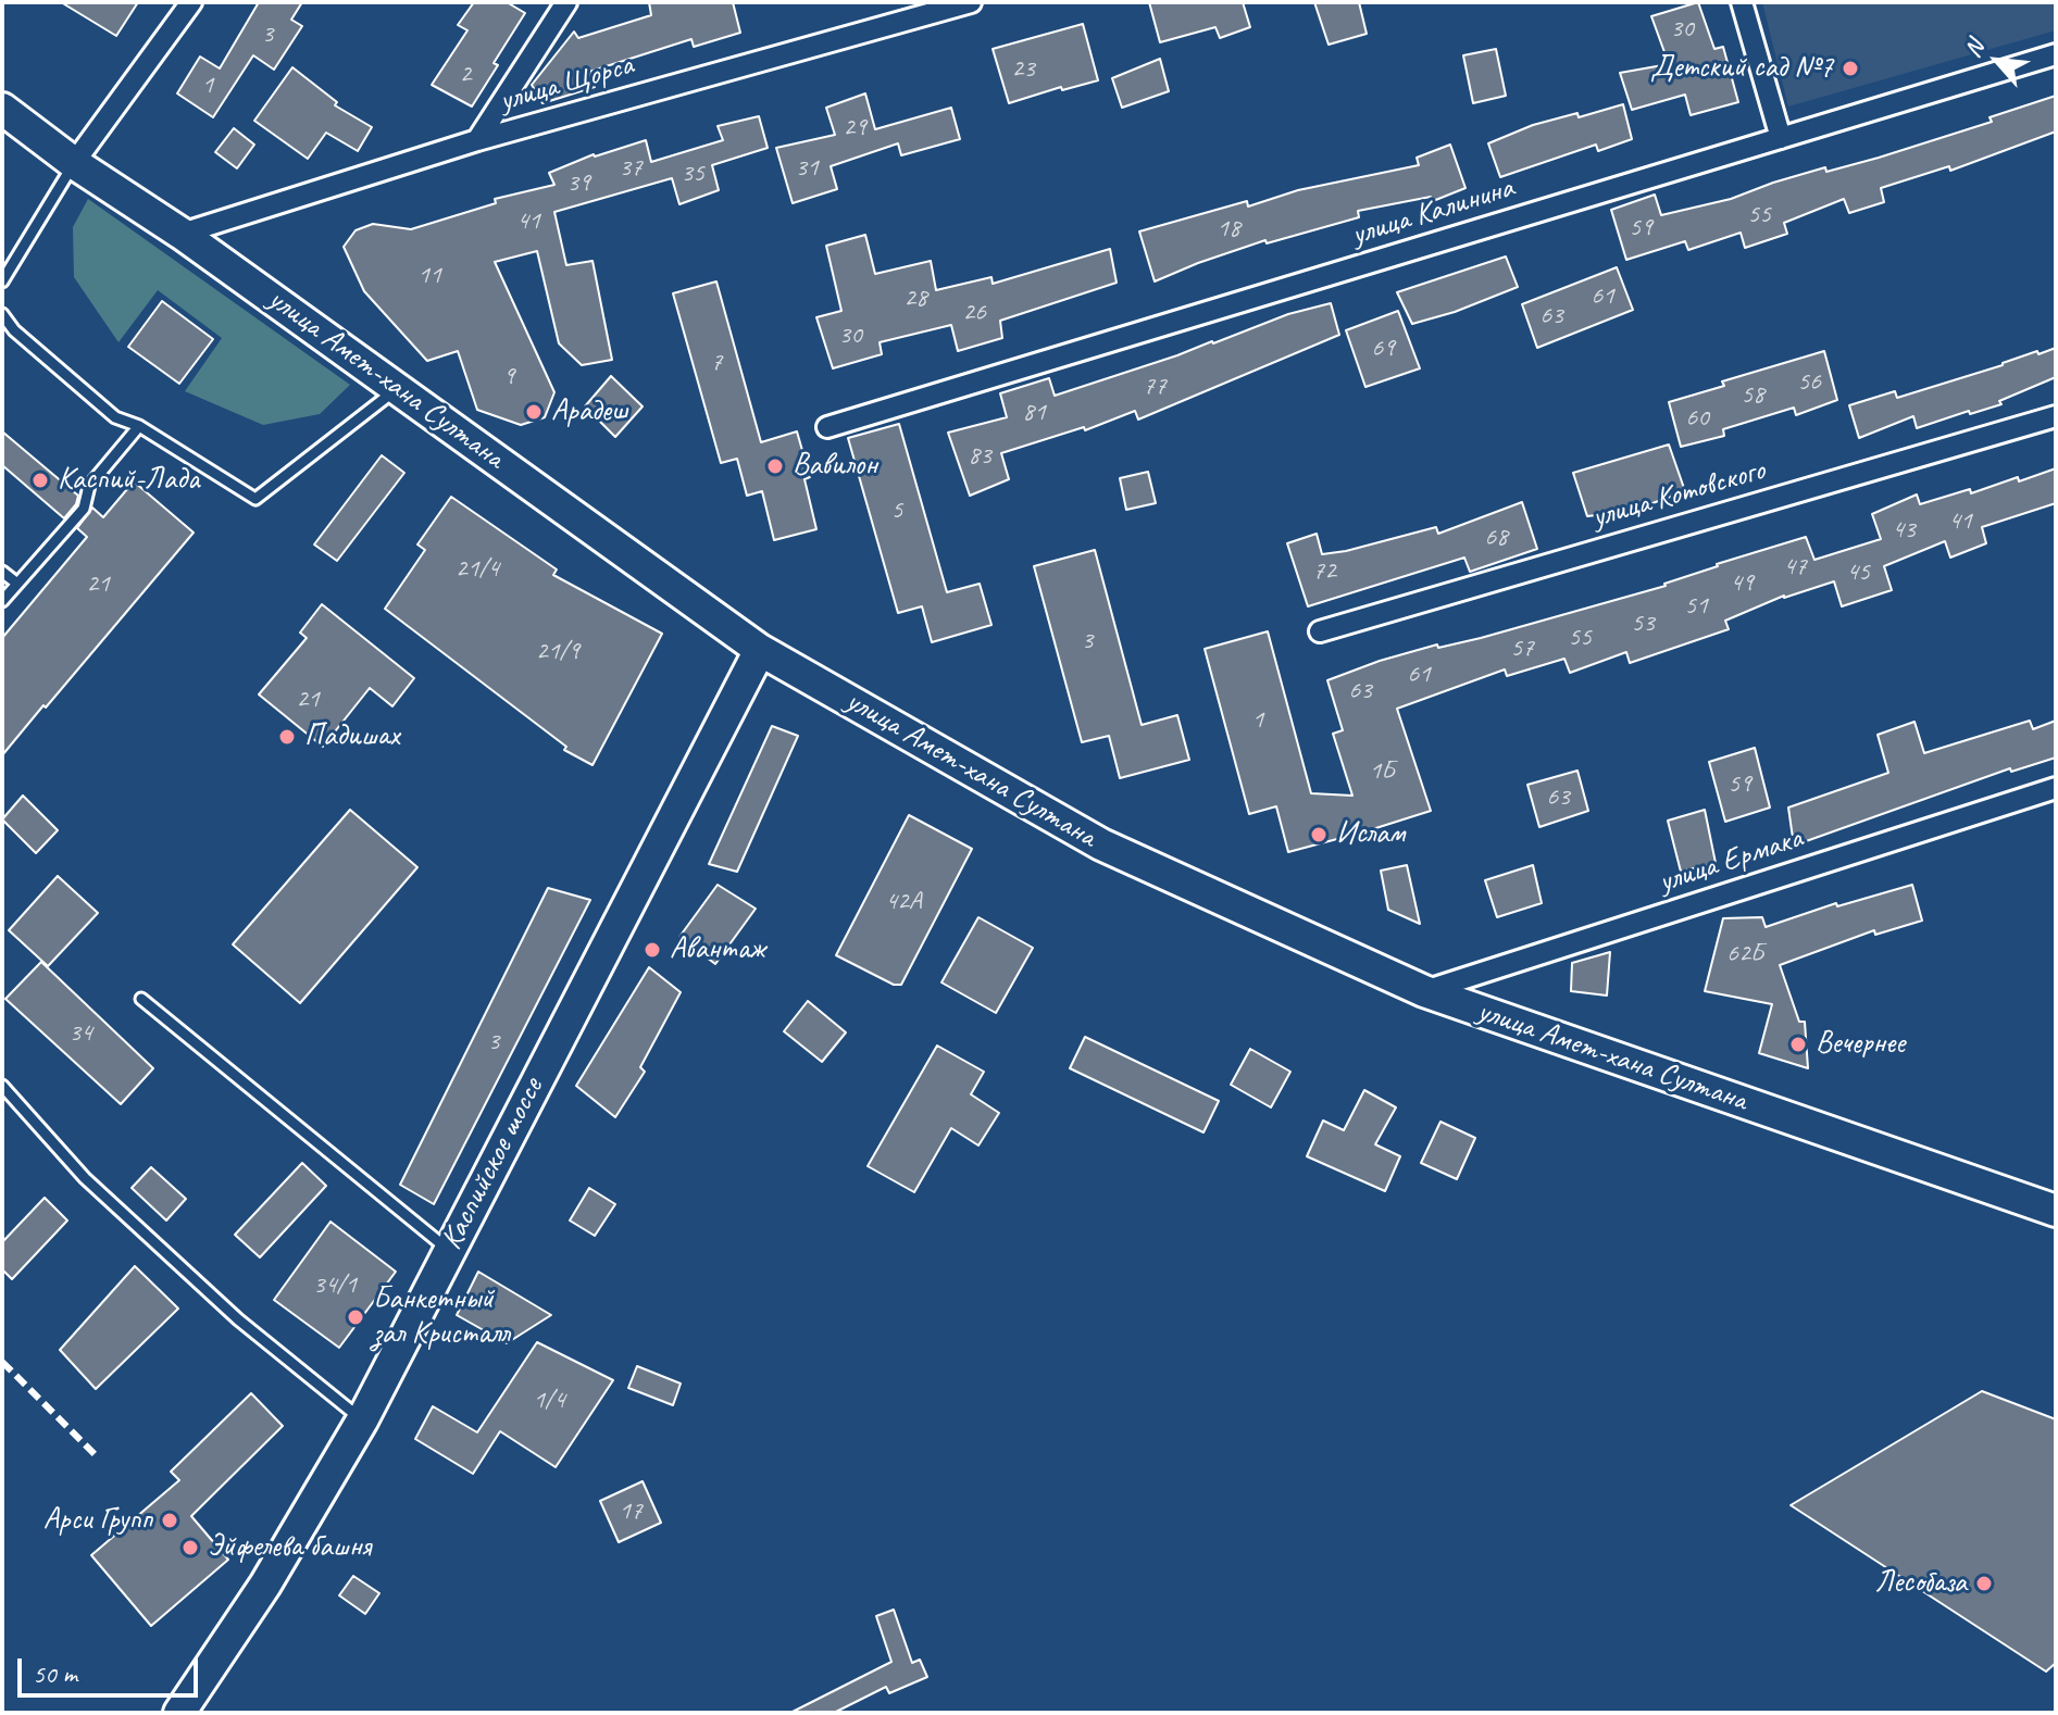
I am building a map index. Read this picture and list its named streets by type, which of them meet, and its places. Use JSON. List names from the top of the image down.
{
  "streets": {
    "main road": ["улица Амет-хана Султана", "Каспийское шоссе"],
    "street": [
      "улица Щорса",
      "улица Калинина",
      "улица Котовского",
      "улица Ермака"
    ]
  },
  "crossings": [
    ["улица Щорса", "улица Амет-хана Султана"],
    ["улица Амет-хана Султана", "улица Ермака"],
    ["улица Амет-хана Султана", "Каспийское шоссе"]
  ],
  "places": [
    "Детский сад №7",
    "Арадеш",
    "Вавилон",
    "Каспий-Лада",
    "Падишах",
    "Ислам",
    "Авантаж",
    "Вечернее",
    "Банкетный зал Кристалл",
    "Арси Групп",
    "Эйфелева башня",
    "Лесобаза"
  ],
  "house_numbers": [
    "30",
    "3",
    "23",
    "2",
    "1",
    "29",
    "37",
    "31",
    "35",
    "39",
    "55",
    "41",
    "59",
    "18",
    "11",
    "61",
    "28",
    "26",
    "63",
    "30",
    "69",
    "7",
    "9",
    "56",
    "77",
    "58",
    "81",
    "60",
    "83",
    "5",
    "41",
    "43",
    "68",
    "47",
    "21/4",
    "72",
    "45",
    "49",
    "21",
    "51",
    "53",
    "55",
    "3",
    "57",
    "21/9",
    "61",
    "63",
    "21",
    "1",
    "1Б",
    "59",
    "63",
    "42А",
    "62Б",
    "34",
    "3",
    "34/1",
    "1/4",
    "17"
  ],
  "scale_bar": "50 m",
  "north": "top left"
}
